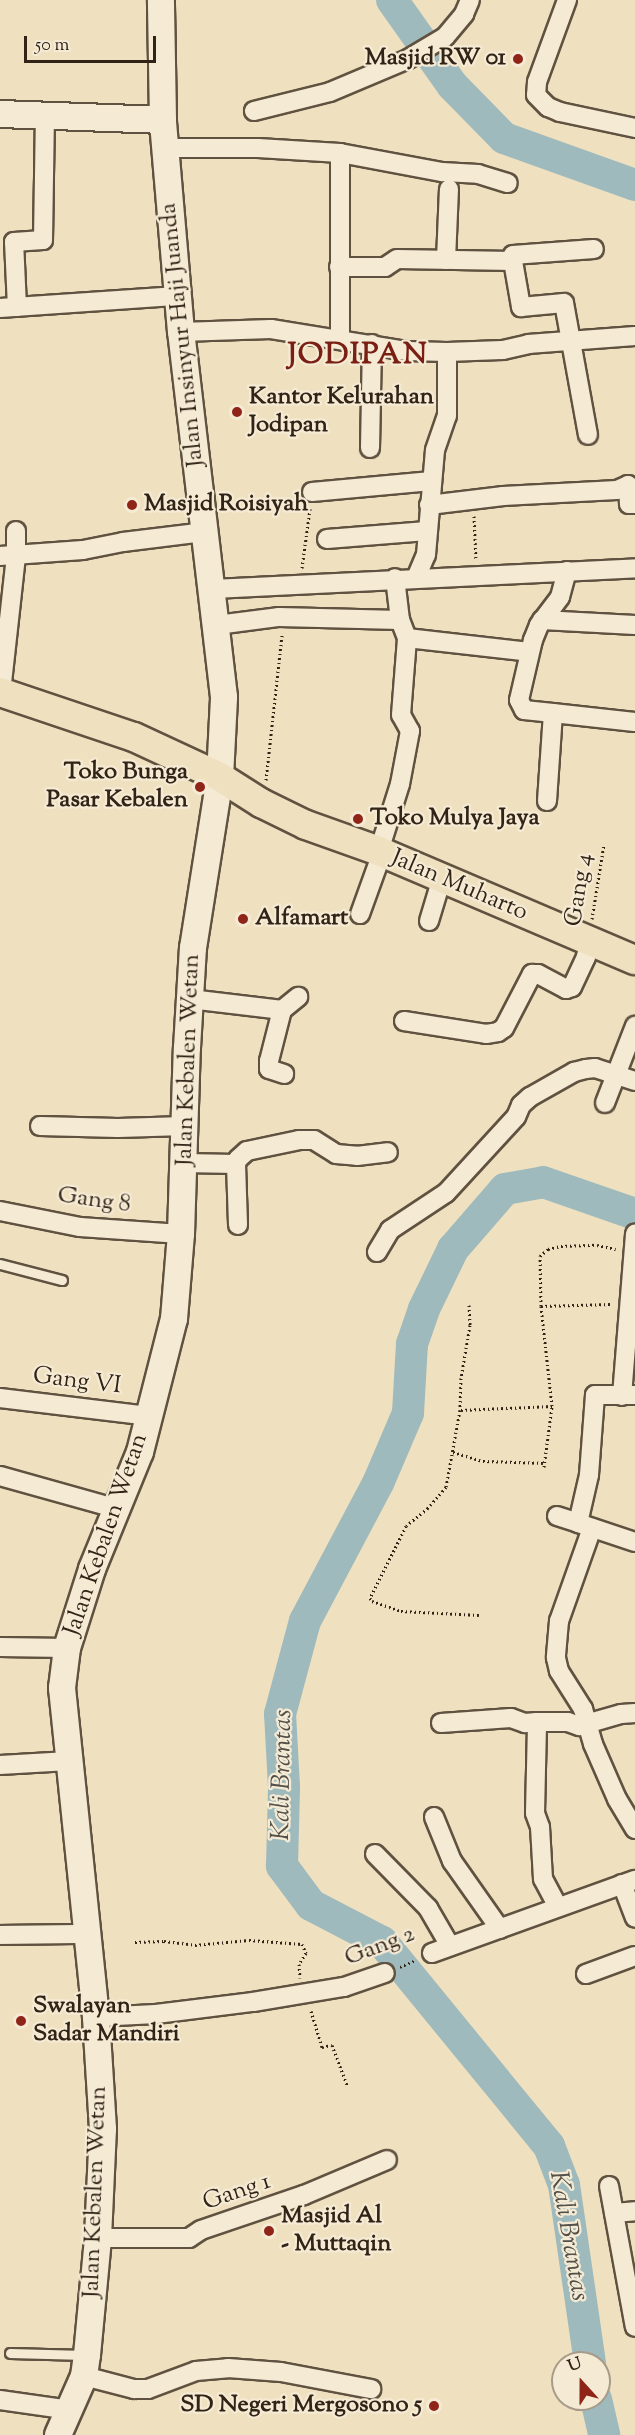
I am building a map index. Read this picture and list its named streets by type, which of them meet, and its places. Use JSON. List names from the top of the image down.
{
  "streets": {
    "main road": ["Jalan Insinyur Haji Juanda", "Jalan Muharto", "Jalan Kebalen Wetan"],
    "street": [
      "Gang 8",
      "Gang VI",
      "Gang 2",
      "Gang 1"
    ],
    "path": ["Gang 4"]
  },
  "crossings": [
    ["Jalan Insinyur Haji Juanda", "Jalan Muharto"],
    ["Jalan Insinyur Haji Juanda", "Jalan Kebalen Wetan"],
    ["Jalan Muharto", "Gang 4"],
    ["Jalan Muharto", "Jalan Kebalen Wetan"],
    ["Jalan Kebalen Wetan", "Gang 8"],
    ["Jalan Kebalen Wetan", "Gang VI"],
    ["Jalan Kebalen Wetan", "Gang 2"],
    ["Jalan Kebalen Wetan", "Gang 1"]
  ],
  "districts": ["JODIPAN"],
  "water": ["Kali Brantas"],
  "places": [
    "Masjid RW 01",
    "Kantor Kelurahan Jodipan",
    "Masjid Roisiyah",
    "Toko Bunga Pasar Kebalen",
    "Toko Mulya Jaya",
    "Alfamart",
    "Swalayan Sadar Mandiri",
    "Masjid Al - Muttaqin",
    "SD Negeri Mergosono 5"
  ],
  "scale_bar": "50 m",
  "north": "top"
}
